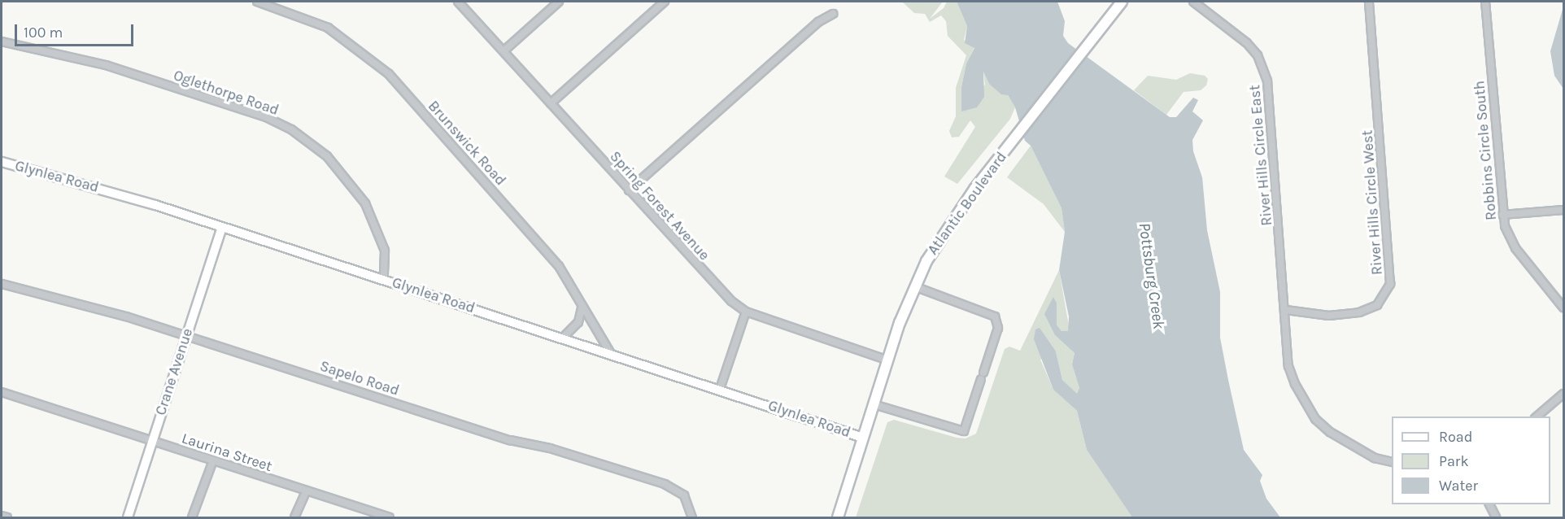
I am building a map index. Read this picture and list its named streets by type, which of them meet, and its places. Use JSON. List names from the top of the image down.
{
  "streets": {
    "main road": ["Atlantic Boulevard"],
    "street": [
      "Oglethorpe Road",
      "Brunswick Road",
      "Robbins Circle South",
      "River Hills Circle East",
      "Glynlea Road",
      "River Hills Circle West",
      "Spring Forest Avenue",
      "Crane Avenue",
      "Sapelo Road",
      "Laurina Street"
    ]
  },
  "crossings": [
    ["Oglethorpe Road", "Glynlea Road"],
    ["Brunswick Road", "Glynlea Road"],
    ["River Hills Circle East", "River Hills Circle West"],
    ["Glynlea Road", "Atlantic Boulevard"],
    ["Glynlea Road", "Crane Avenue"],
    ["Atlantic Boulevard", "Spring Forest Avenue"],
    ["Crane Avenue", "Sapelo Road"],
    ["Crane Avenue", "Laurina Street"]
  ],
  "water": ["Pottsburg Creek"],
  "legend": ["Road", "Park", "Water"],
  "scale_bar": "100 m"
}
